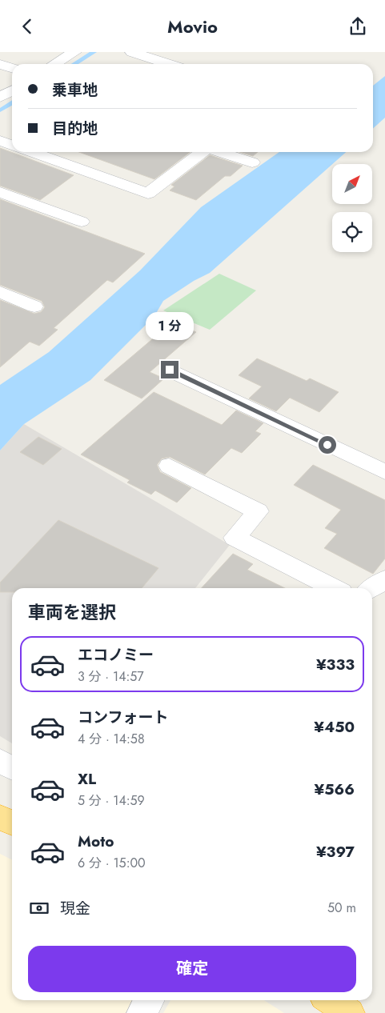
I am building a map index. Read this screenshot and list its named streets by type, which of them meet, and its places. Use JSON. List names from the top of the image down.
{
  "north": "top right",
  "page": {
    "header": "Movio",
    "banner": ["乗車地", "目的地"],
    "bubble": "1 分",
    "heading": "車両を選択",
    "list": [
      {
        "name": "エコノミー",
        "note": "3 分 · 14:57",
        "value": "¥333"
      },
      {
        "name": "コンフォート",
        "note": "4 分 · 14:58",
        "value": "¥450"
      },
      {
        "name": "XL",
        "note": "5 分 · 14:59",
        "value": "¥566"
      },
      {
        "name": "Moto",
        "note": "6 分 · 15:00",
        "value": "¥397"
      }
    ],
    "pay": ["現金", "50 m"],
    "buttons": "確定"
  }
}
